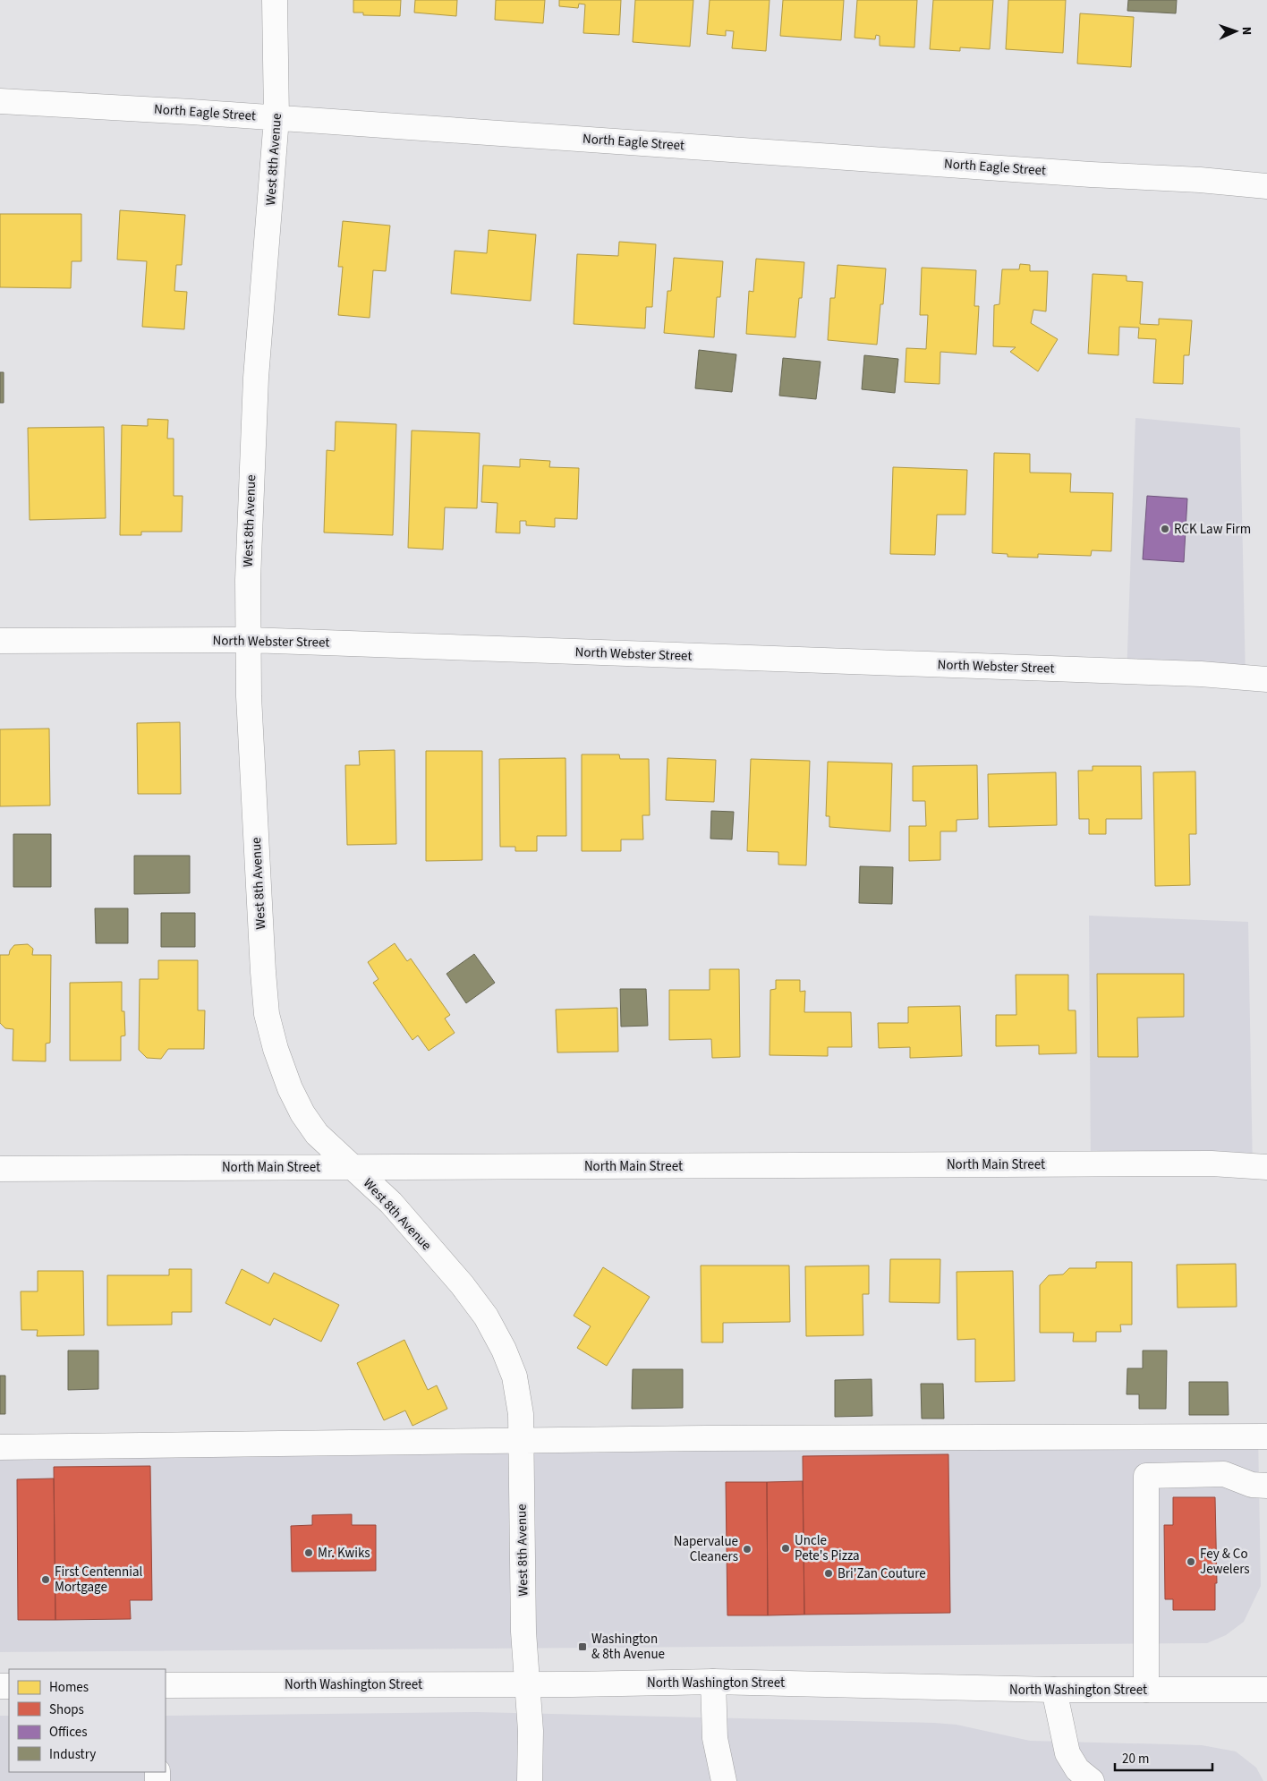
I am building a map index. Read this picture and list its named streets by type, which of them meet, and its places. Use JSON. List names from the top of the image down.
{
  "streets": {
    "street": [
      "North Eagle Street",
      "West 8th Avenue",
      "North Webster Street",
      "North Main Street",
      "North Washington Street"
    ]
  },
  "crossings": [
    ["North Eagle Street", "West 8th Avenue"],
    ["West 8th Avenue", "North Webster Street"],
    ["West 8th Avenue", "North Main Street"],
    ["West 8th Avenue", "North Washington Street"]
  ],
  "places": {
    "other": [
      "RCK Law Firm",
      "Uncle Pete's Pizza",
      "Napervalue Cleaners",
      "Mr. Kwiks",
      "Fey & Co Jewelers",
      "Bri'Zan Couture",
      "First Centennial Mortgage"
    ],
    "transit": ["Washington & 8th Avenue"]
  },
  "legend": [
    "Homes",
    "Shops",
    "Offices",
    "Industry"
  ],
  "scale_bar": "20 m",
  "north": "right"
}
